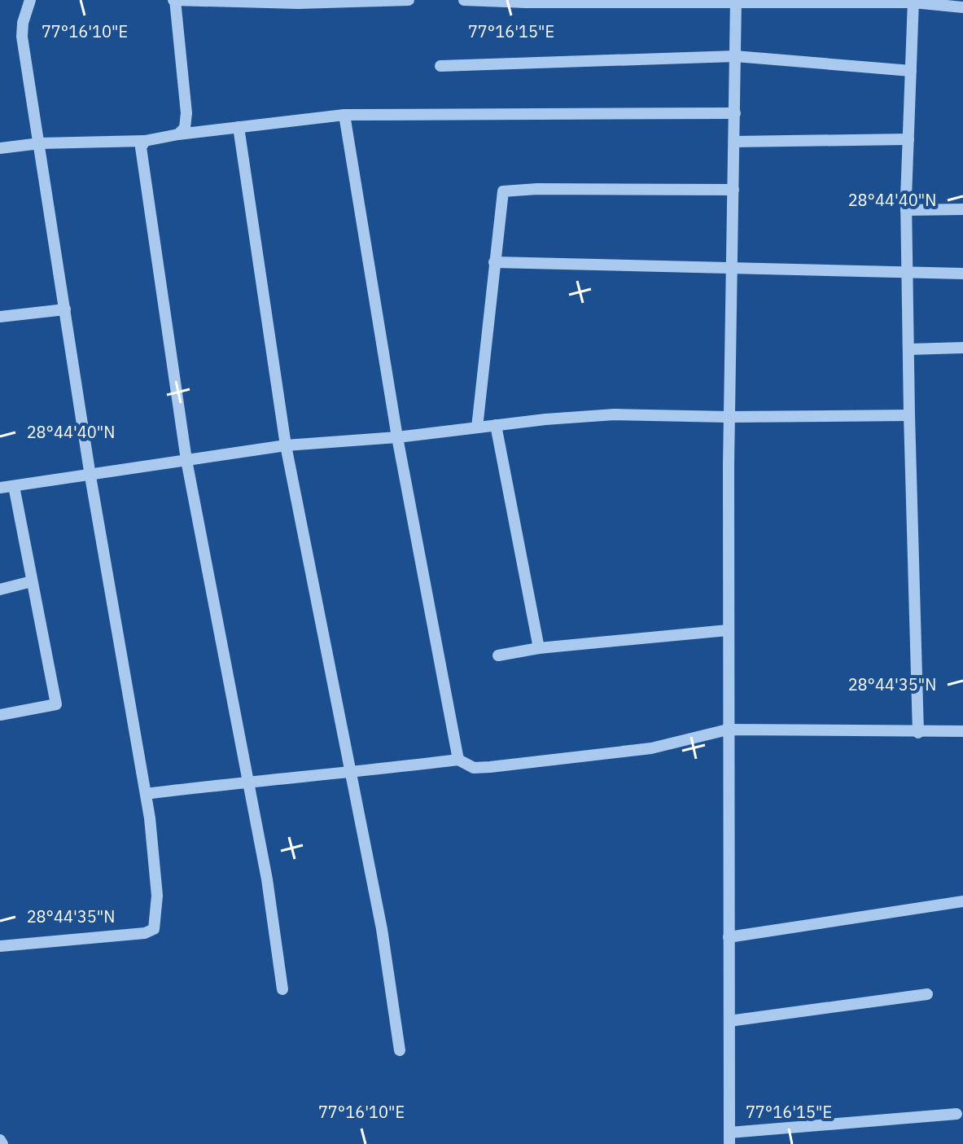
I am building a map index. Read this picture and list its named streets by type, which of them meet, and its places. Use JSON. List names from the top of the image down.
{
  "coordinates": [
    "77°16'10\"E",
    "77°16'15\"E",
    "28°44'40\"N",
    "28°44'35\"N"
  ]
}
